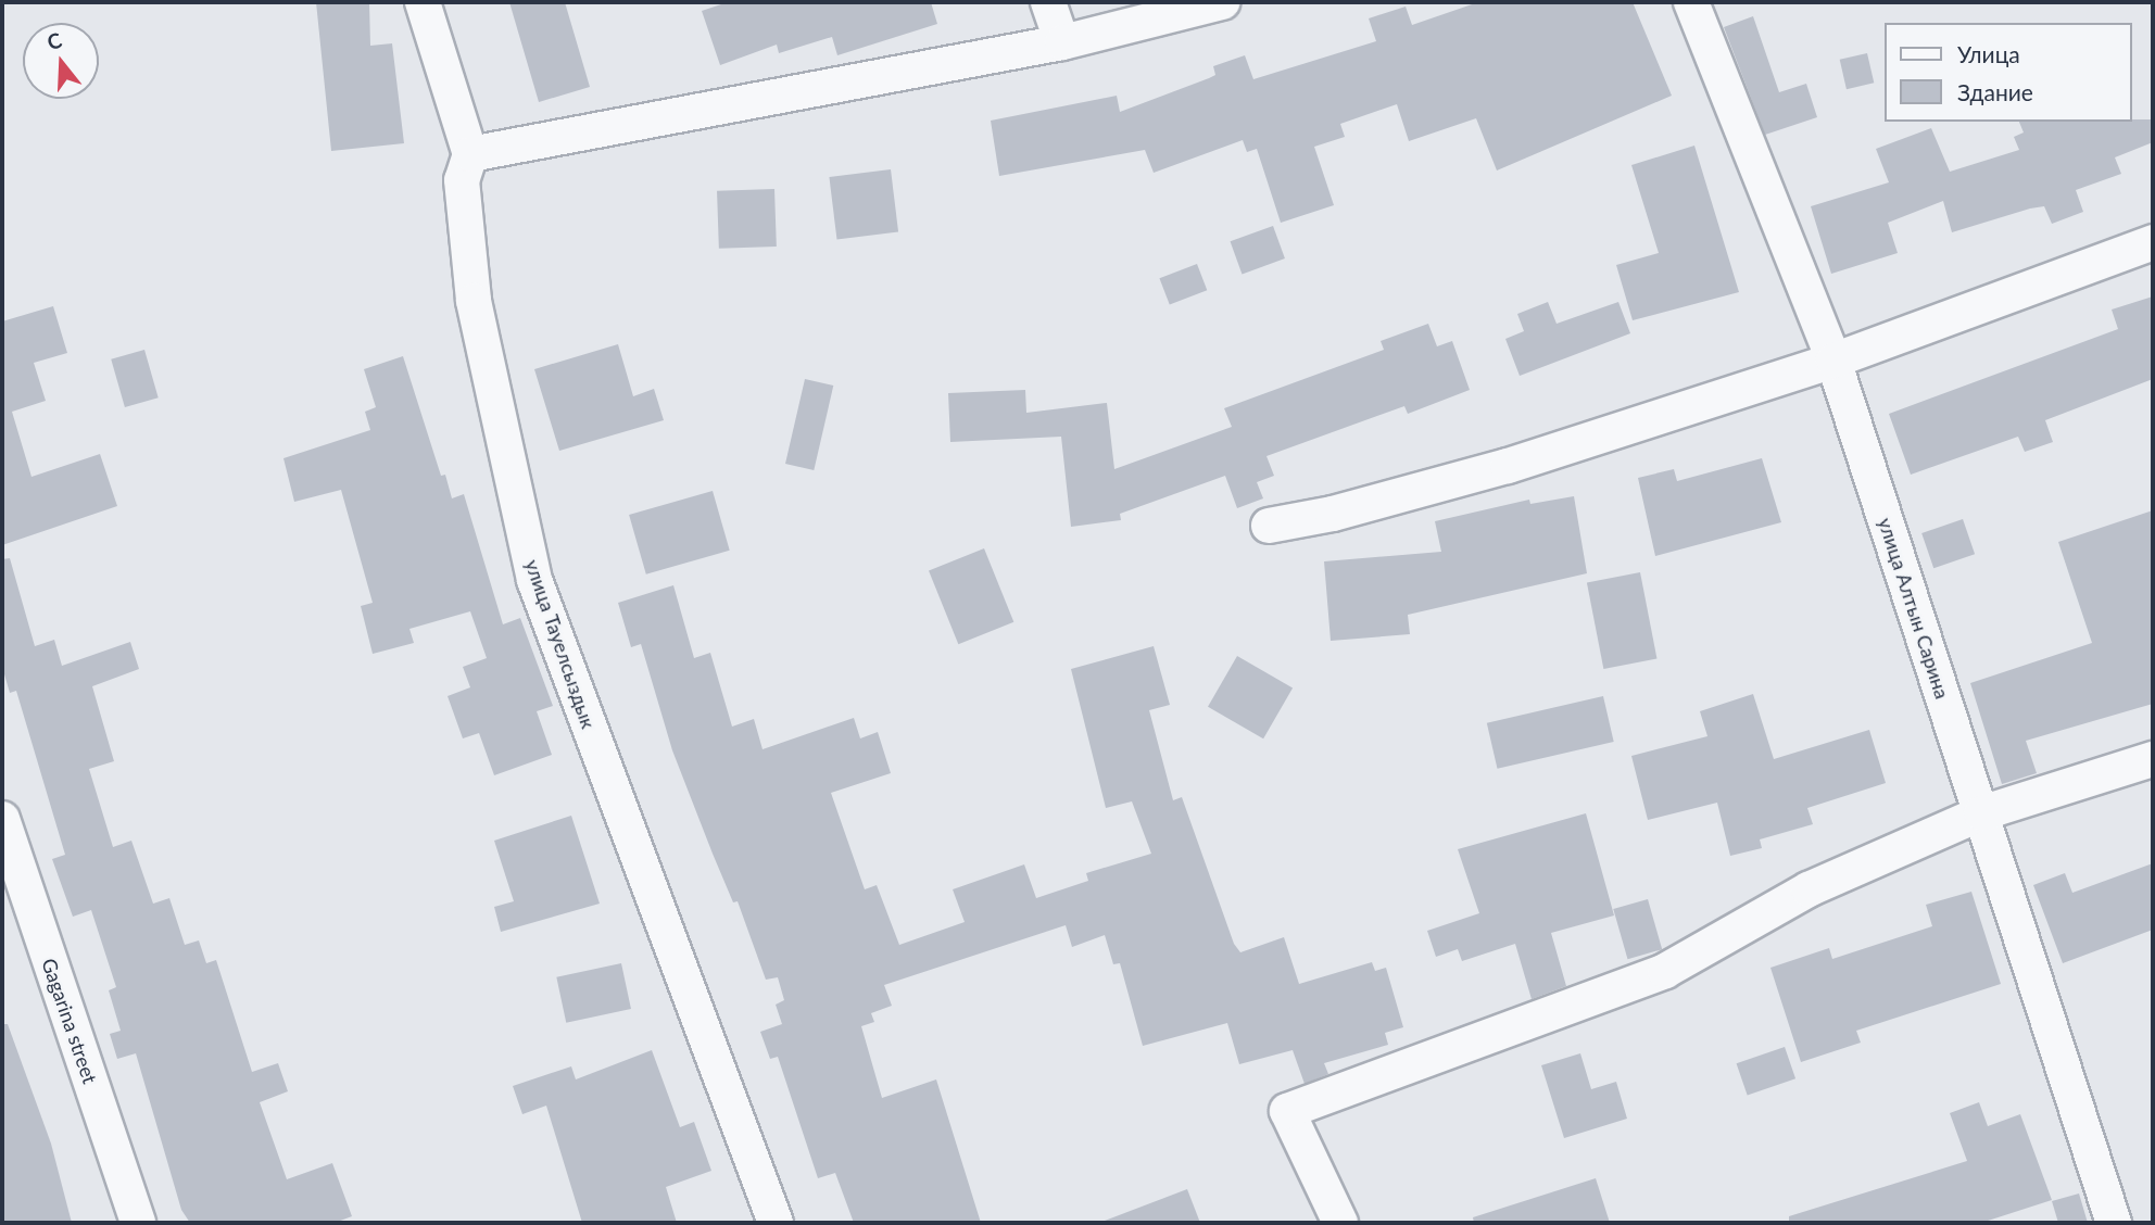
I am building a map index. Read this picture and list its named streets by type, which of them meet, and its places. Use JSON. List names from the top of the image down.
{
  "streets": {
    "street": ["улица Алтын Сарина", "улица Тауелсыздык", "Gagarina street"]
  },
  "legend": ["Улица", "Здание"],
  "north": "top"
}
